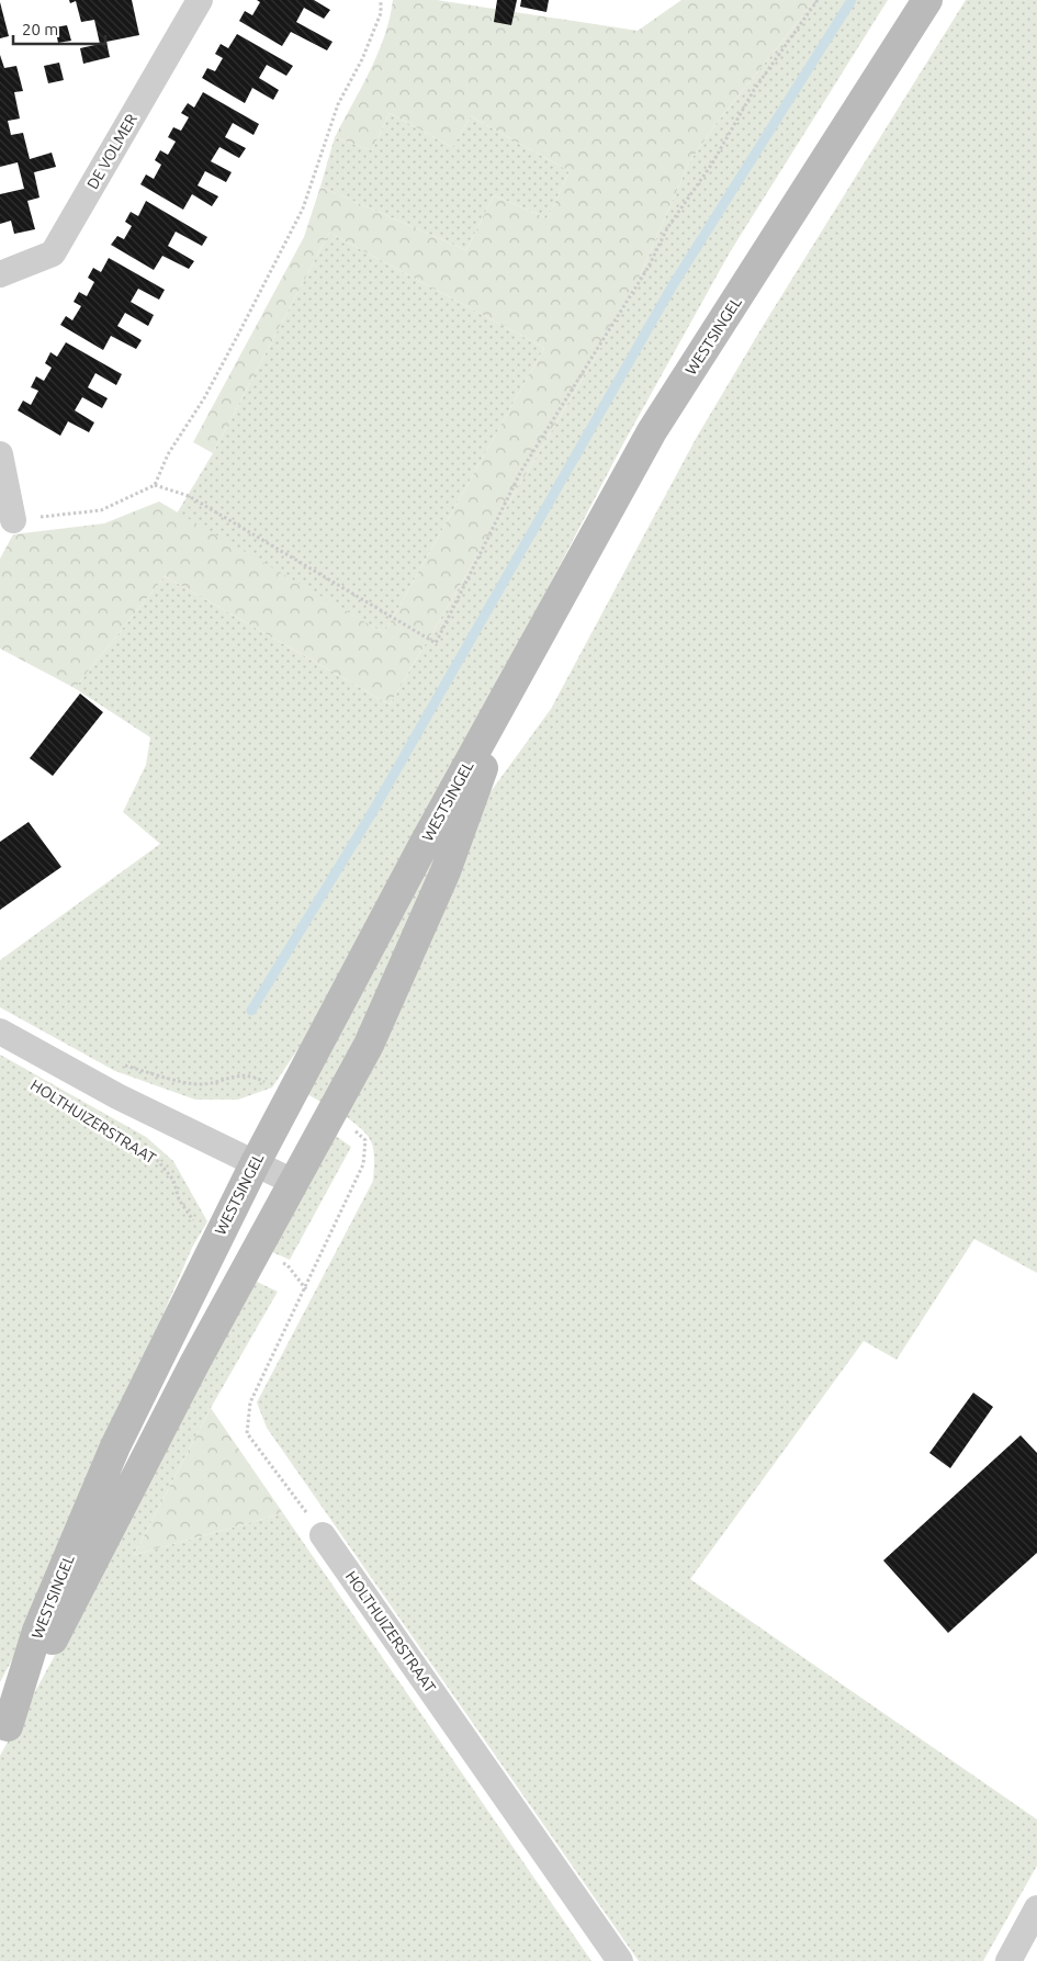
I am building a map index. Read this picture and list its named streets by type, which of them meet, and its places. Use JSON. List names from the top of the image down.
{
  "streets": {
    "main road": ["WESTSINGEL"],
    "street": ["DE VOLMER", "HOLTHUIZERSTRAAT"]
  },
  "crossings": [
    ["WESTSINGEL", "HOLTHUIZERSTRAAT"]
  ],
  "scale_bar": "20 m"
}
